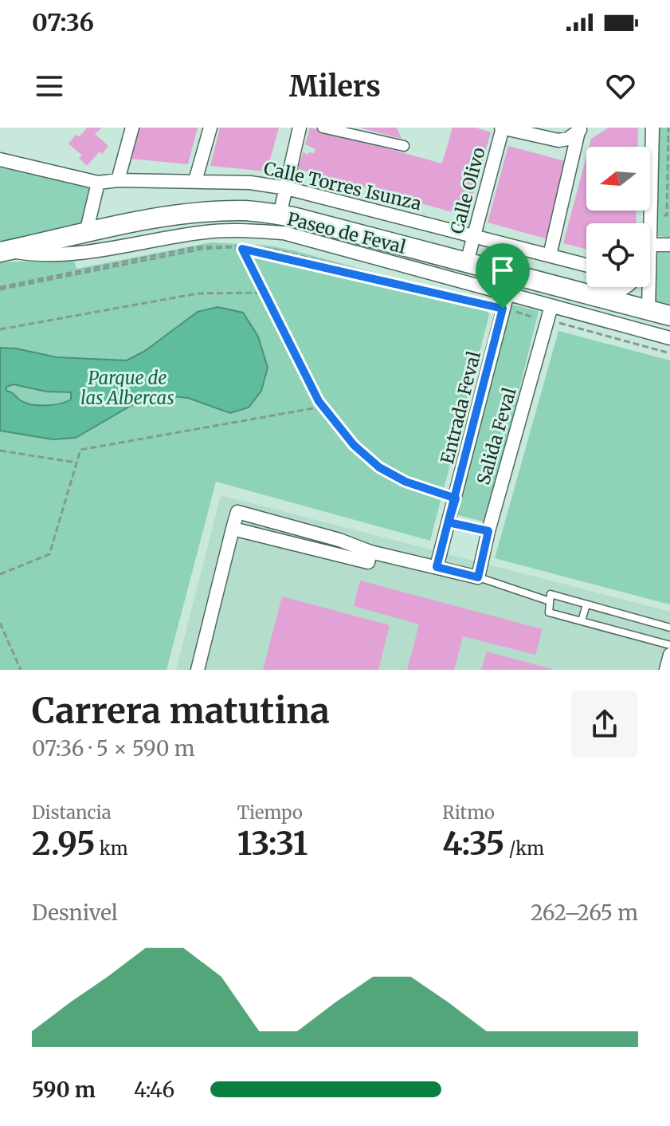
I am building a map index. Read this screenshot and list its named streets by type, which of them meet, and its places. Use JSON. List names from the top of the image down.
{
  "streets": {
    "street": [
      "Calle Torres Isunza",
      "Calle Olivo",
      "Paseo de Feval",
      "Entrada Feval",
      "Salida Feval"
    ]
  },
  "crossings": [
    ["Calle Torres Isunza", "Calle Olivo"],
    ["Paseo de Feval", "Entrada Feval"],
    ["Paseo de Feval", "Salida Feval"]
  ],
  "parks": ["Parque de las Albercas"],
  "north": "left",
  "page": {
    "status": "07:36",
    "header": "Milers",
    "heading": ["Carrera matutina", "07:36 · 5 × 590 m"],
    "stats": [
      ["Distancia", "2.95 km"],
      ["Tiempo", "13:31"],
      ["Ritmo", "4:35 /km"]
    ],
    "chart": ["Desnivel", "262–265 m"],
    "list": [
      {
        "name": "590 m",
        "note": "4:46"
      }
    ]
  }
}
